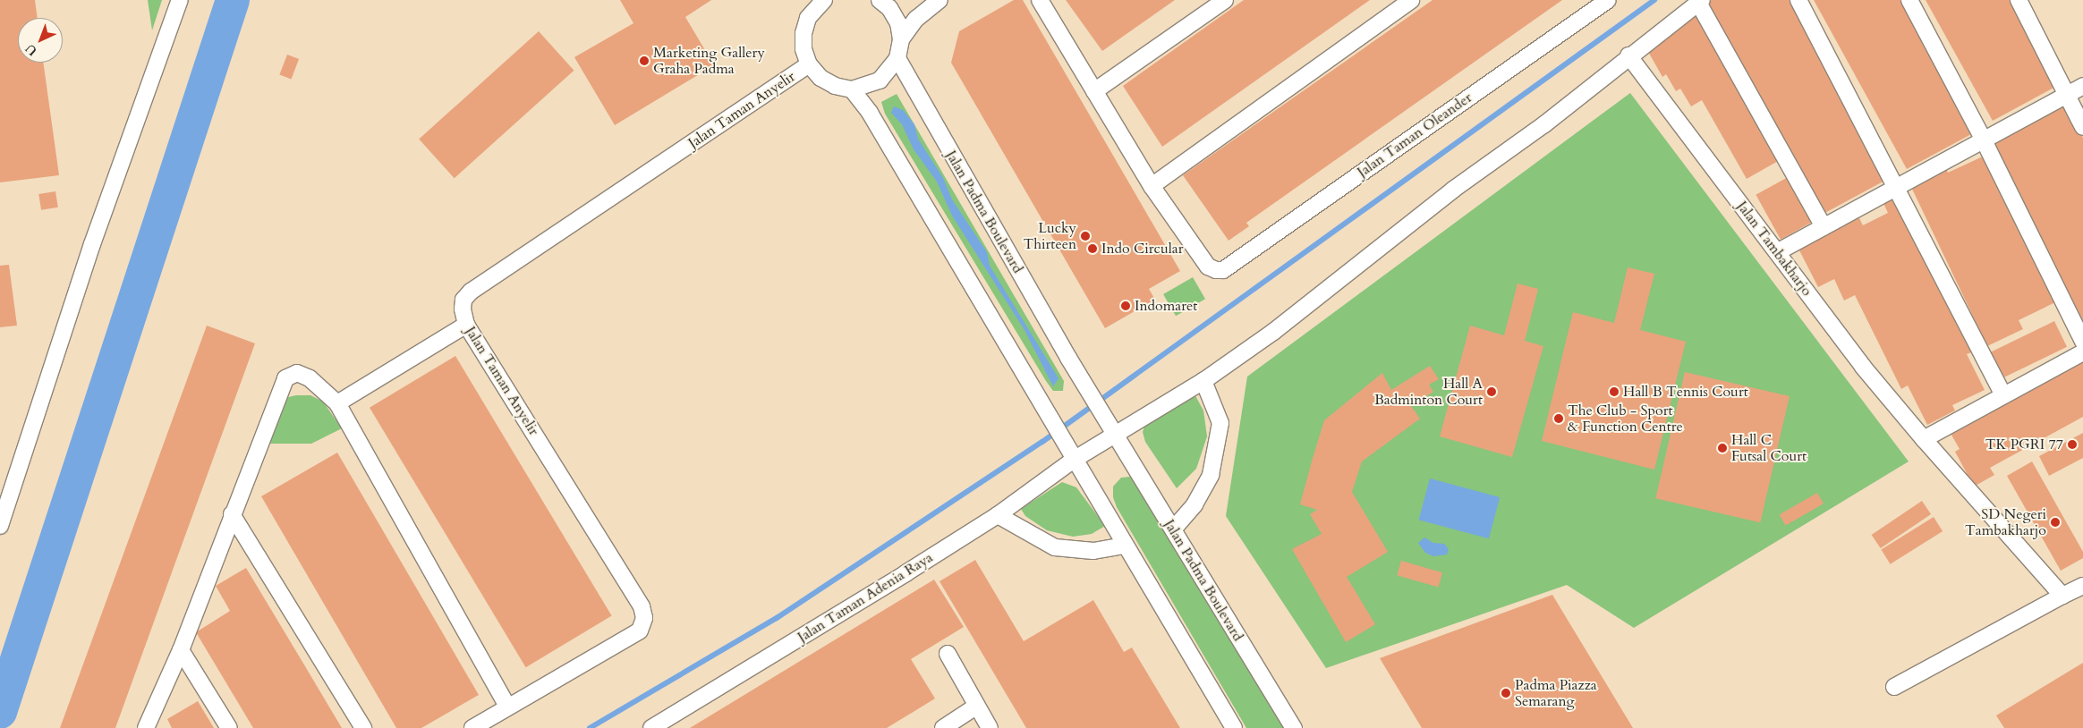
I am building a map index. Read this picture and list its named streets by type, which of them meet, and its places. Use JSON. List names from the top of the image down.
{
  "streets": {
    "street": [
      "Jalan Taman Anyelir",
      "Jalan Taman Oleander",
      "Jalan Padma Boulevard",
      "Jalan Tambakharjo",
      "Jalan Taman Adenia Raya"
    ]
  },
  "crossings": [
    ["Jalan Padma Boulevard", "Jalan Taman Adenia Raya"],
    ["Jalan Tambakharjo", "Jalan Taman Adenia Raya"]
  ],
  "places": [
    "Marketing Gallery Graha Padma",
    "Lucky Thirteen",
    "Indo Circular",
    "Indomaret",
    "Hall A Badminton Court",
    "Hall B Tennis Court",
    "The Club - Sport & Function Centre",
    "TK PGRI 77",
    "Hall C Futsal Court",
    "SD Negeri Tambakharjo",
    "Padma Piazza Semarang"
  ],
  "north": "bottom left"
}
